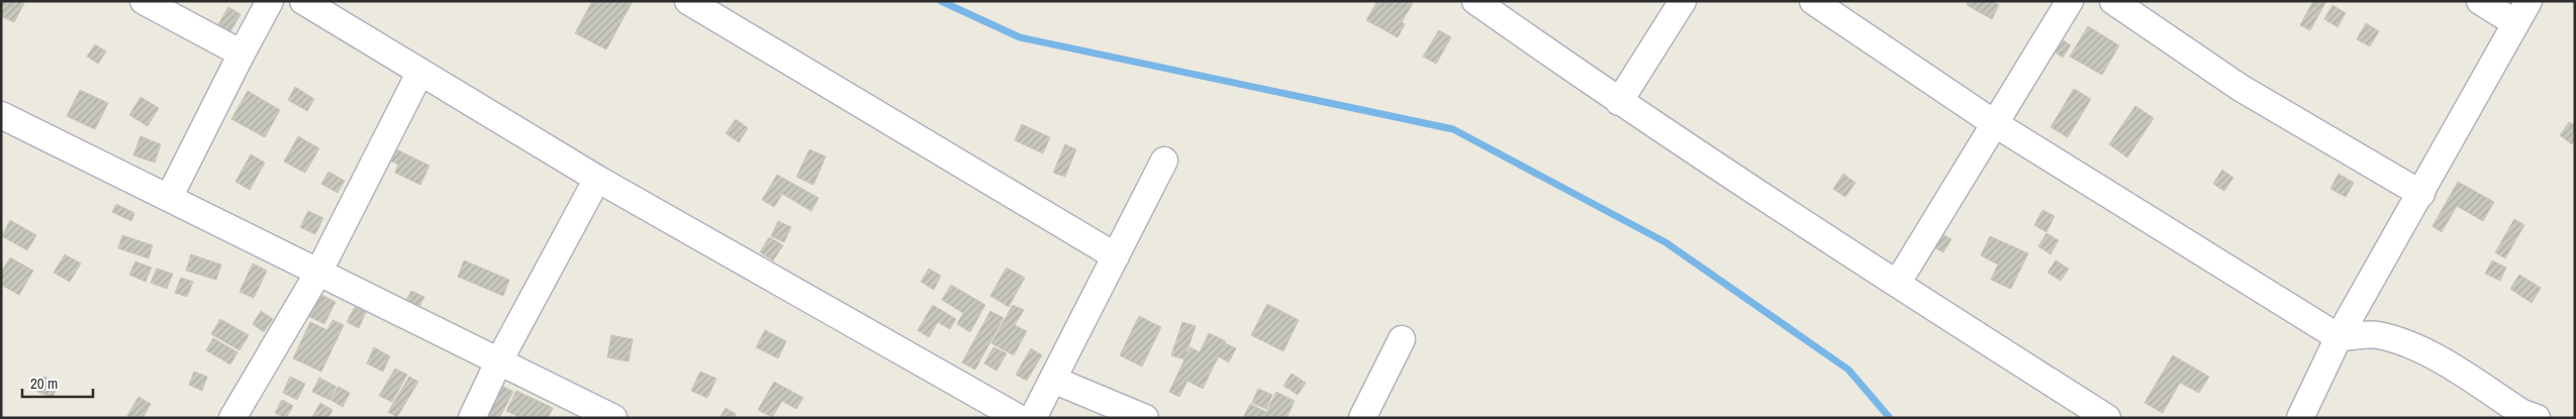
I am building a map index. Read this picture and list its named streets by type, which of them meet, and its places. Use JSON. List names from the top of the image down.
{
  "scale_bar": "20 m"
}
